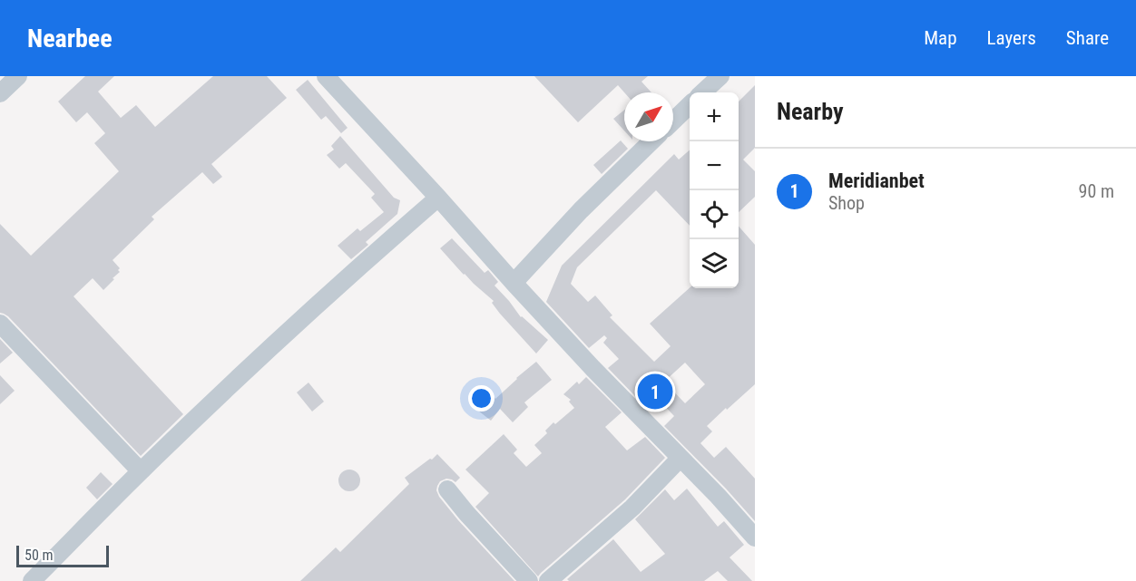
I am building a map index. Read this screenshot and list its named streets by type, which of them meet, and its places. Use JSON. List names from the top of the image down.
{
  "scale_bar": "50 m",
  "north": "top right",
  "page": {
    "header": "Nearbee",
    "nav": ["Map", "Layers", "Share"],
    "heading": "Nearby",
    "map_buttons": ["+", "−"],
    "list": [
      {
        "mark": "1",
        "name": "Meridianbet",
        "note": "Shop",
        "value": "90 m"
      }
    ],
    "pins": "1",
    "scale": "50 m"
  }
}
